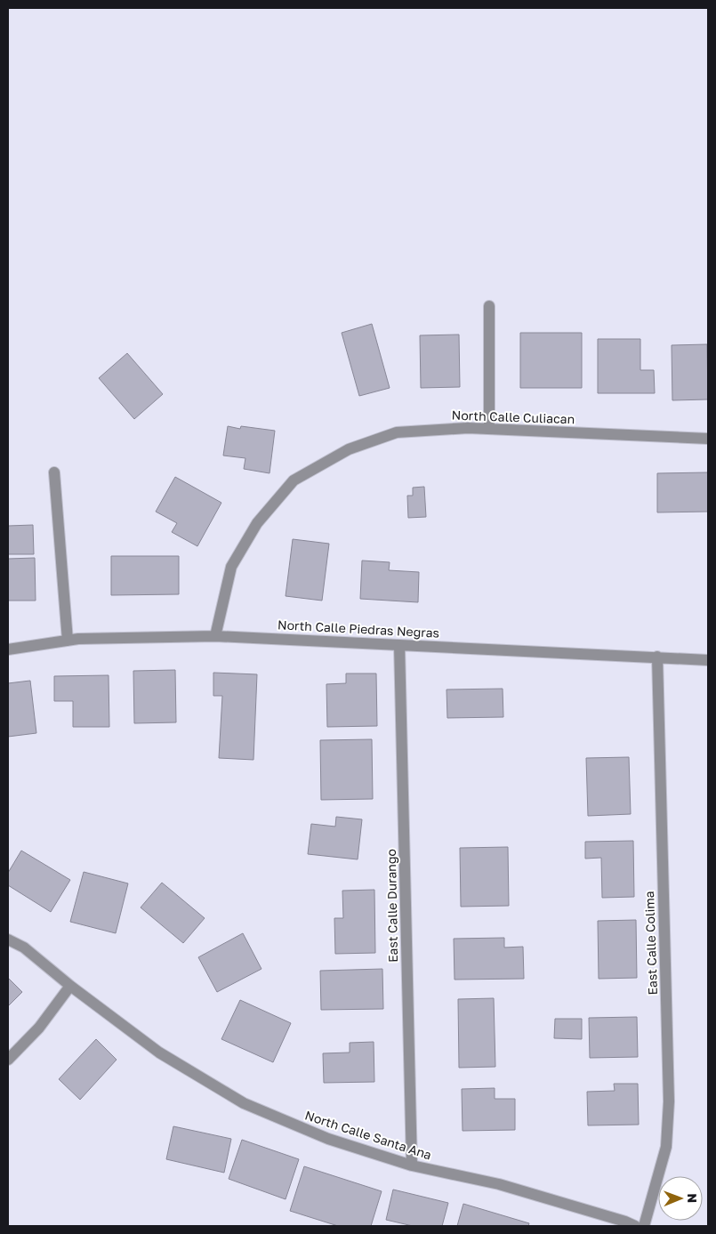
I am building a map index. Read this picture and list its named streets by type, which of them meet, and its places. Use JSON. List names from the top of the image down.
{
  "streets": {
    "street": [
      "North Calle Culiacan",
      "North Calle Piedras Negras",
      "East Calle Durango",
      "East Calle Colima",
      "North Calle Santa Ana"
    ]
  },
  "crossings": [
    ["North Calle Culiacan", "North Calle Piedras Negras"],
    ["North Calle Piedras Negras", "East Calle Durango"],
    ["North Calle Piedras Negras", "East Calle Colima"],
    ["East Calle Durango", "North Calle Santa Ana"]
  ],
  "north": "right"
}
